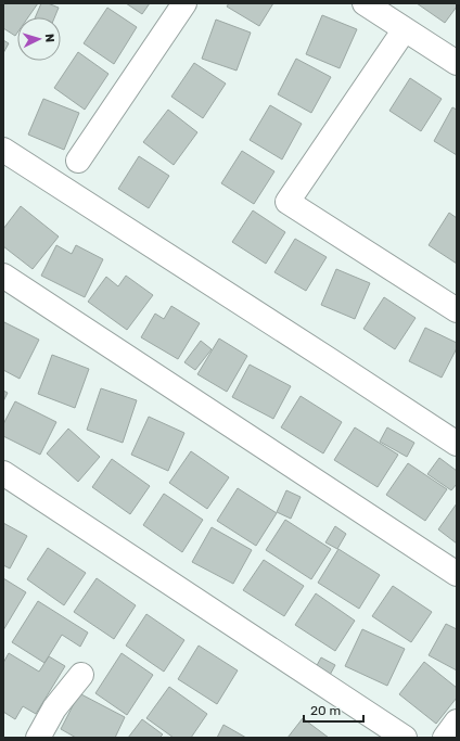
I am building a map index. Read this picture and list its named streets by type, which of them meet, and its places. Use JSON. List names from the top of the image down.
{
  "scale_bar": "20 m",
  "north": "right"
}
